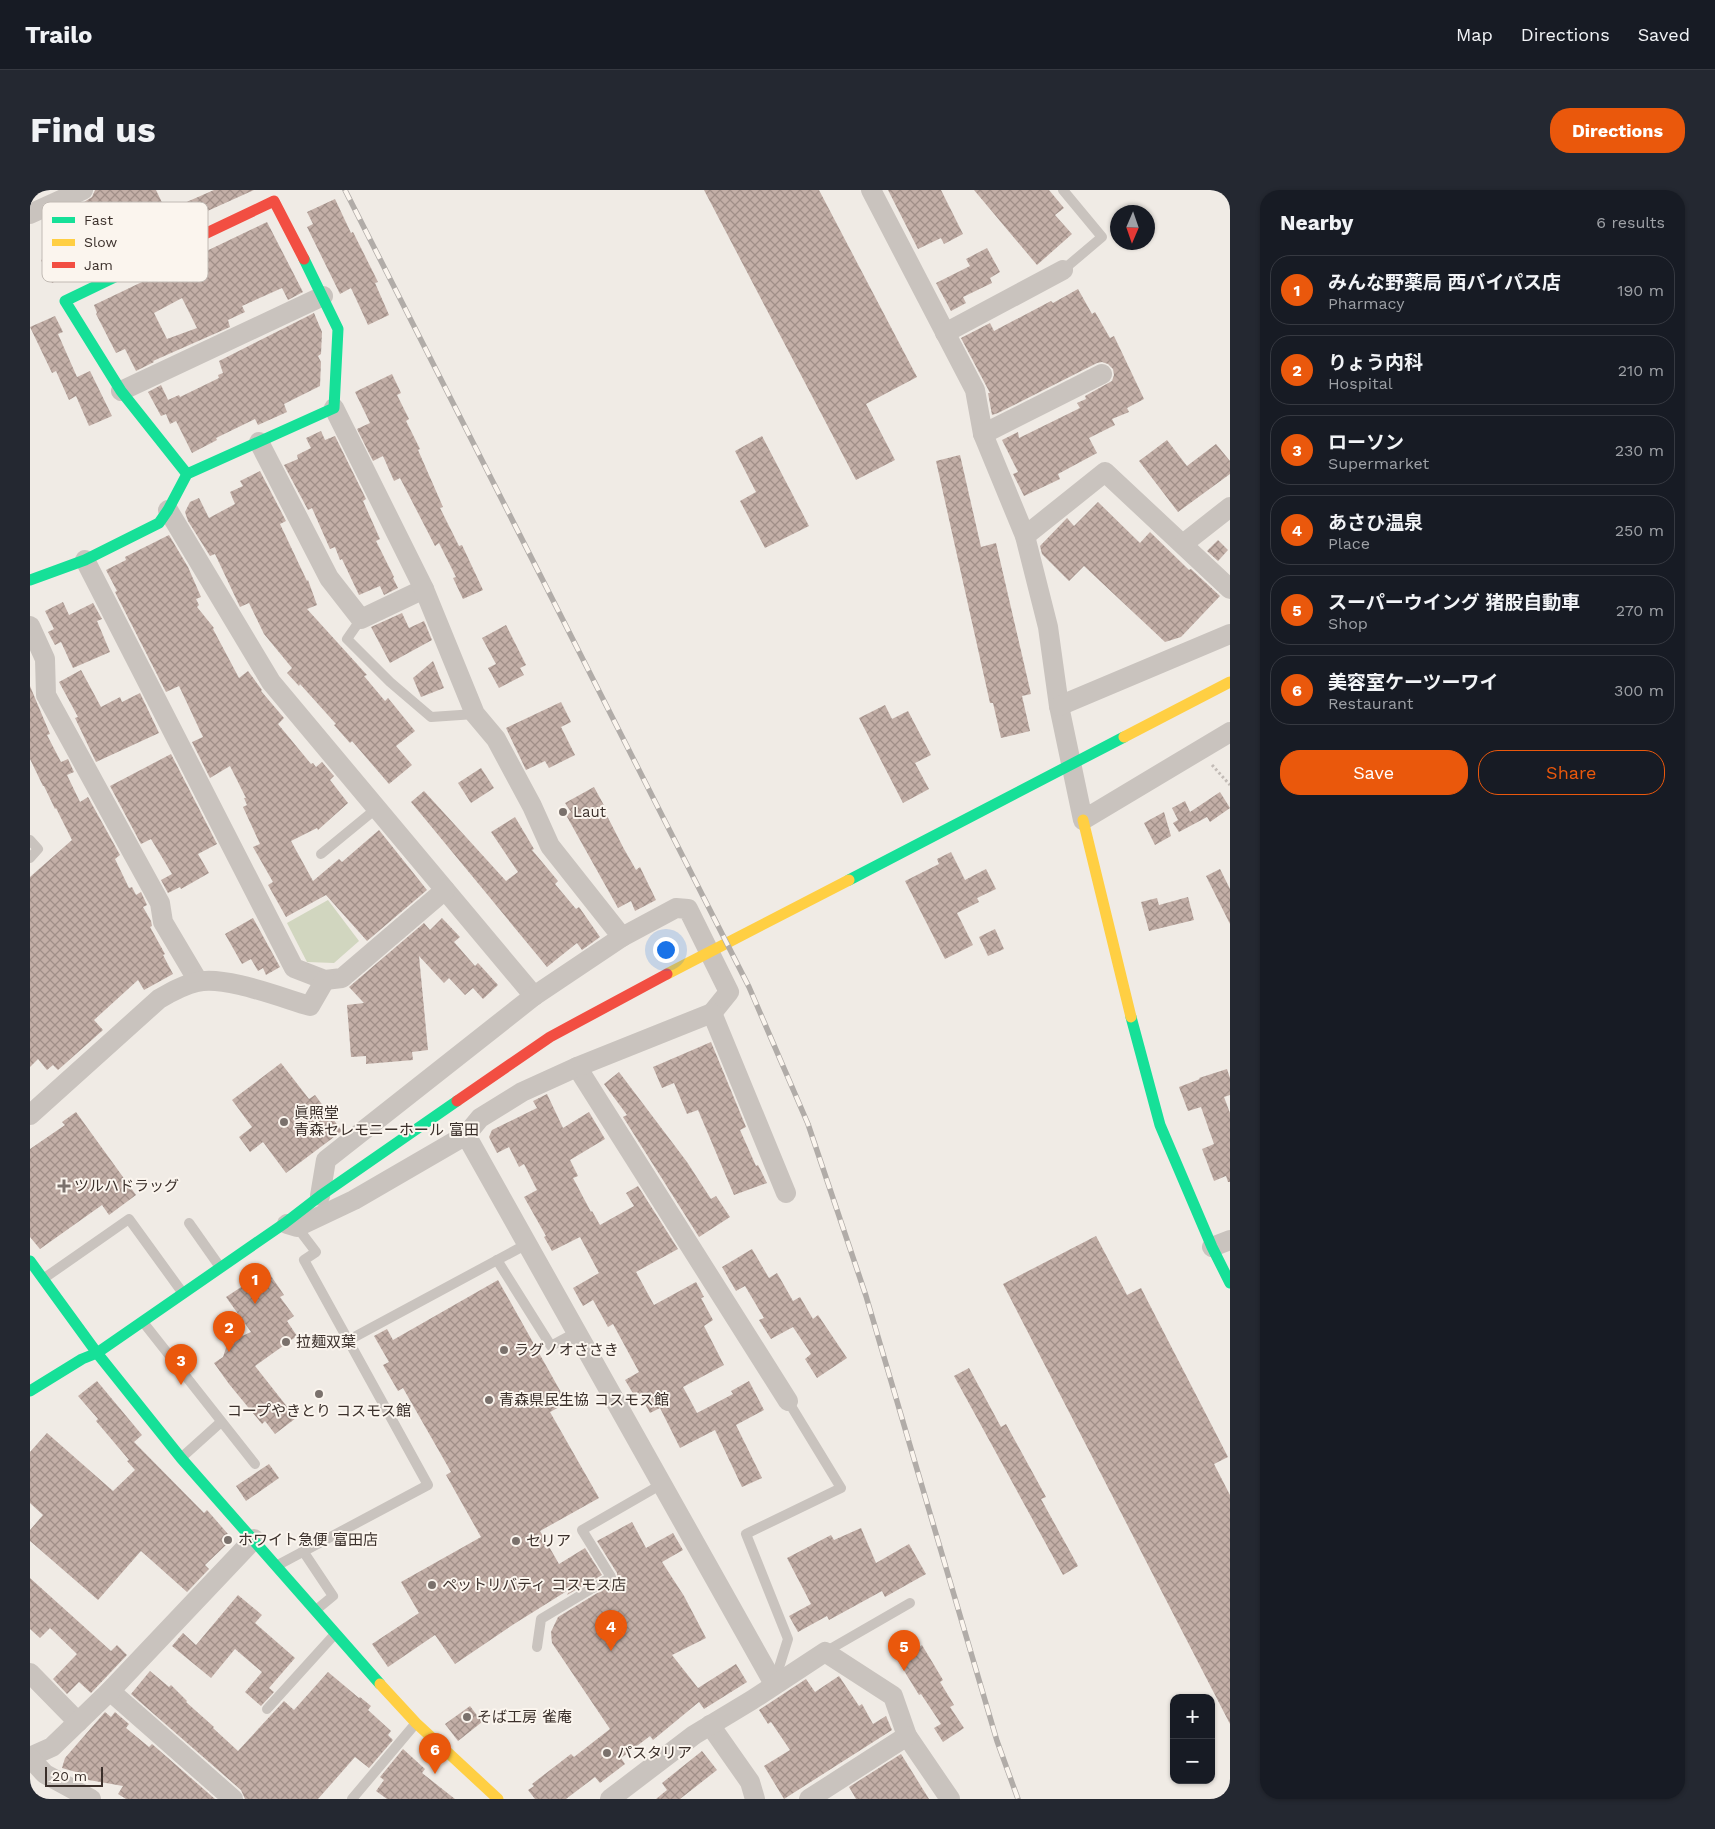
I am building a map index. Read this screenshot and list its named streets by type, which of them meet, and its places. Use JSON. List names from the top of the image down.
{
  "places": {
    "other": [
      "Laut",
      "眞照堂 青森セレモニーホール 富田",
      "拉麺双葉",
      "ラグノオささき",
      "コープやきとり コスモス館",
      "青森県民生協 コスモス館",
      "ホワイト急便 富田店",
      "セリア",
      "ペットリバティ コスモス店",
      "そば工房 雀庵",
      "パスタリア"
    ],
    "health": ["ツルハドラッグ"]
  },
  "legend": ["Fast", "Slow", "Jam"],
  "scale_bar": "20 m",
  "north": "bottom",
  "page": {
    "header": "Trailo",
    "nav": ["Map", "Directions", "Saved"],
    "buttons": [
      "Directions",
      ["Save", "Share"]
    ],
    "title": "Find us",
    "heading": ["Nearby", "6 results"],
    "list": [
      {
        "mark": "1",
        "name": "みんな野薬局 西バイパス店",
        "note": "Pharmacy",
        "value": "190 m"
      },
      {
        "mark": "2",
        "name": "りょう内科",
        "note": "Hospital",
        "value": "210 m"
      },
      {
        "mark": "3",
        "name": "ローソン",
        "note": "Supermarket",
        "value": "230 m"
      },
      {
        "mark": "4",
        "name": "あさひ温泉",
        "note": "Place",
        "value": "250 m"
      },
      {
        "mark": "5",
        "name": "スーパーウイング 猪股自動車",
        "note": "Shop",
        "value": "270 m"
      },
      {
        "mark": "6",
        "name": "美容室ケーツーワイ",
        "note": "Restaurant",
        "value": "300 m"
      }
    ],
    "pins": [
      "1",
      "2",
      "3",
      "4",
      "5",
      "6"
    ],
    "map_buttons": ["+", "−"],
    "scale": "20 m"
  }
}
